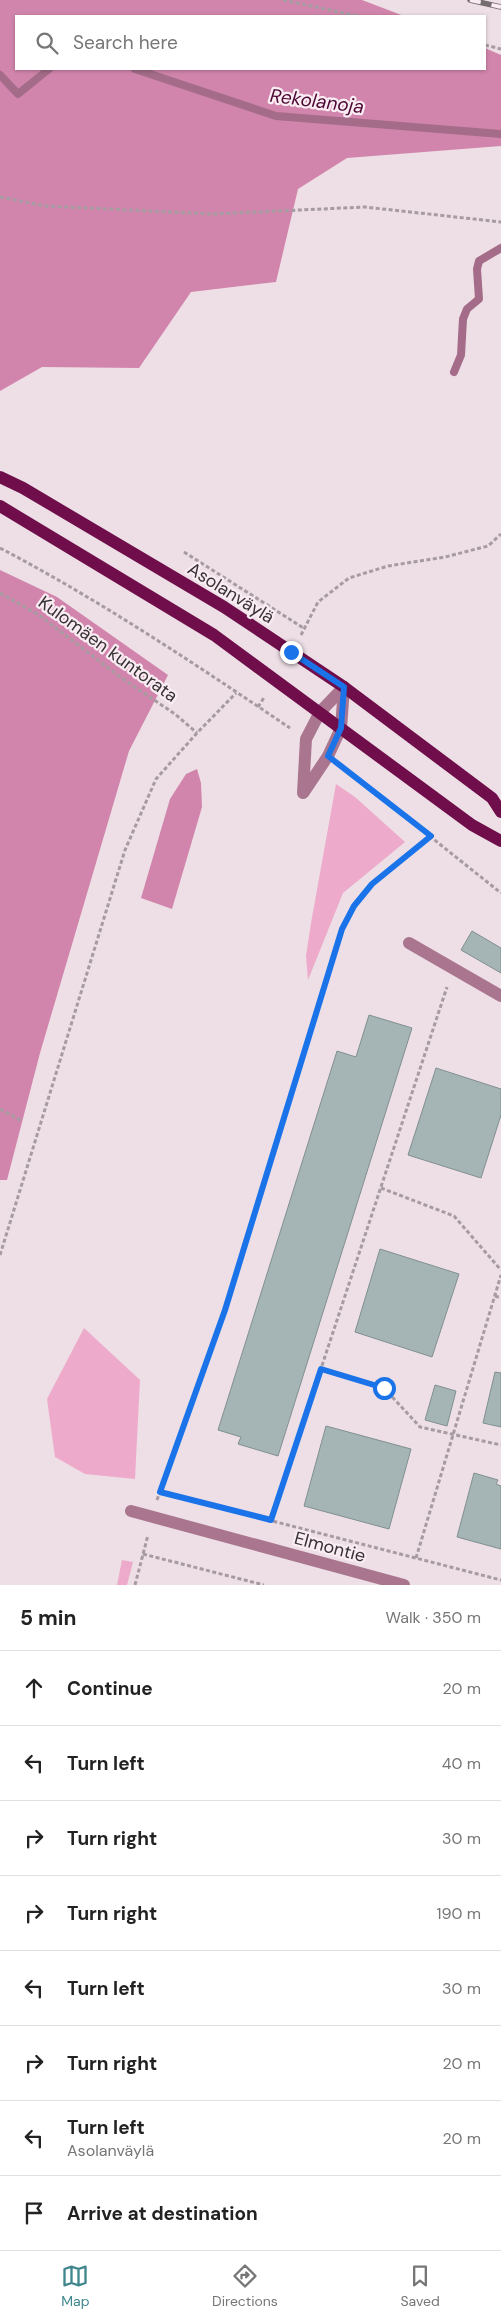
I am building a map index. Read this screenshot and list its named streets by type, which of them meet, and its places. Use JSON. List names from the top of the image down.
{
  "streets": {
    "main road": ["Asolanväylä"],
    "street": ["Elmontie"],
    "path": ["Kulomäen kuntorata"]
  },
  "water": ["Rekolanoja"],
  "page": {
    "search": "Search here",
    "heading": ["5 min", "Walk · 350 m"],
    "list": [
      ["Continue", "20 m"],
      ["Turn left", "40 m"],
      ["Turn right", "30 m"],
      ["Turn right", "190 m"],
      ["Turn left", "30 m"],
      ["Turn right", "20 m"],
      ["Turn left", "Asolanväylä", "20 m"],
      "Arrive at destination"
    ],
    "nav": ["Map", "Directions", "Saved"]
  }
}
